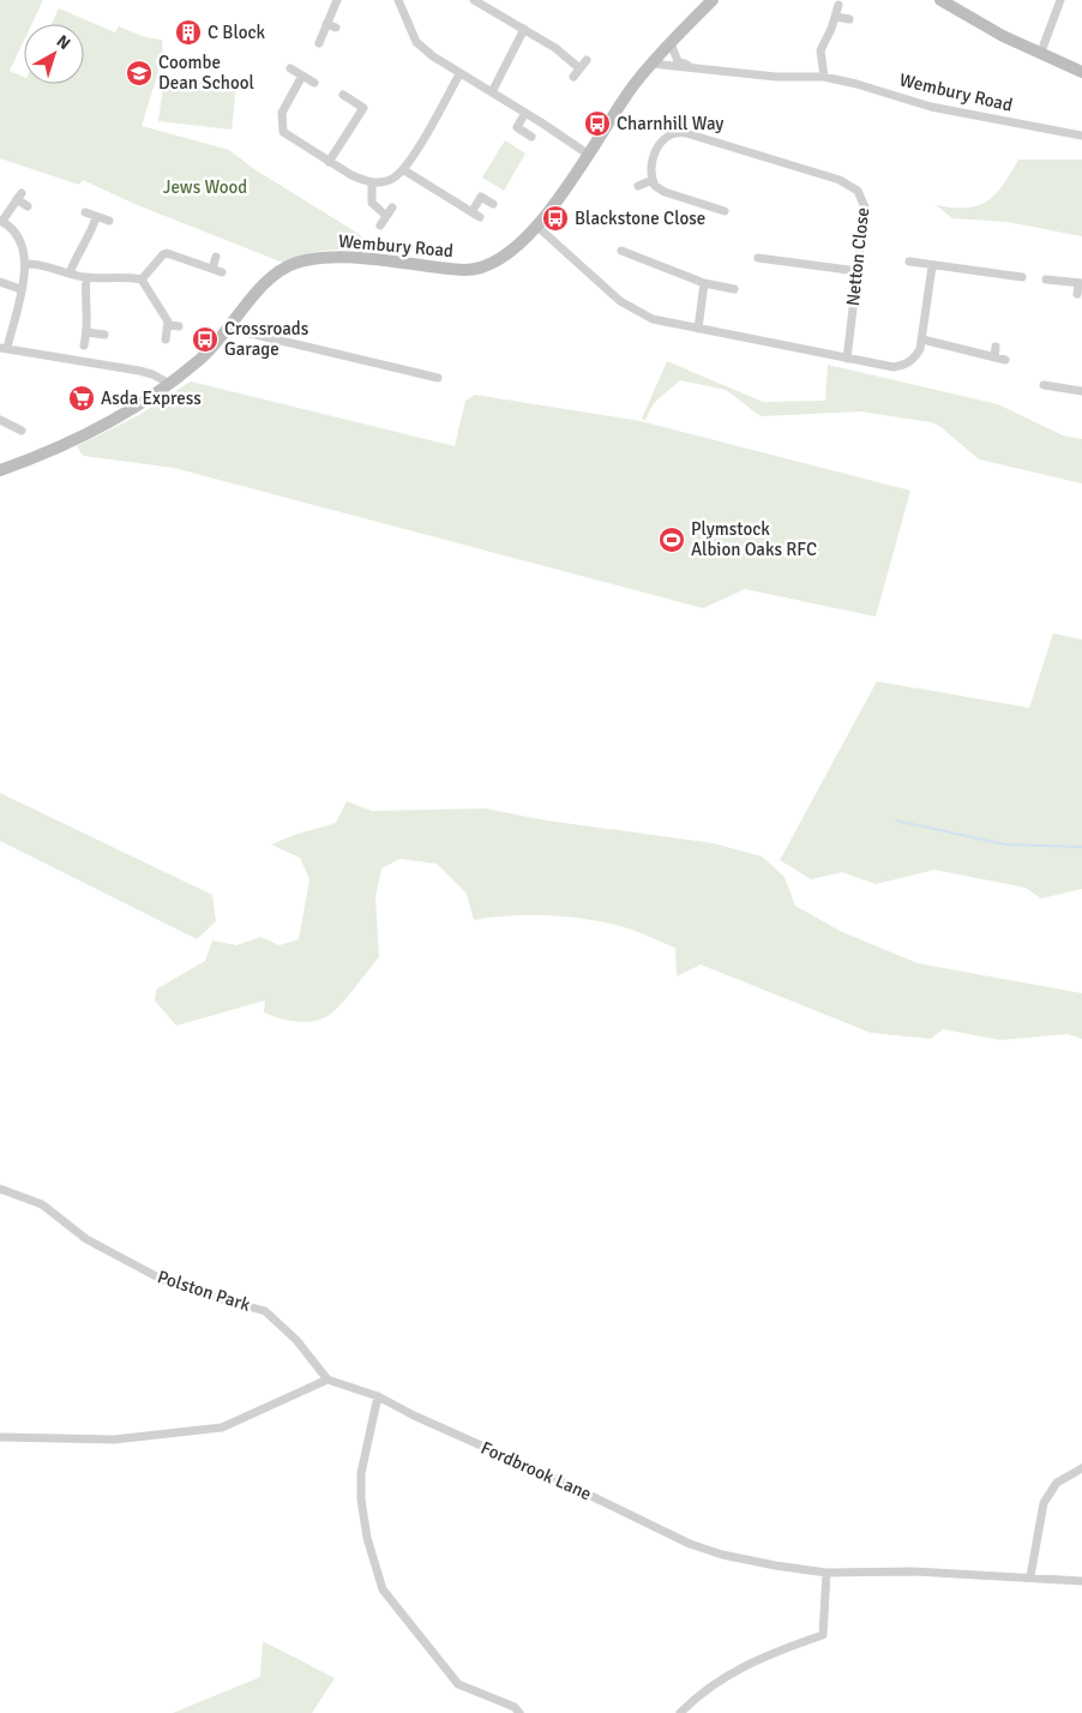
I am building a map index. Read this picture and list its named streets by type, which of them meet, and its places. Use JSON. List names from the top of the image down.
{
  "streets": {
    "street": [
      "Wembury Road",
      "Netton Close",
      "Polston Park",
      "Fordbrook Lane"
    ]
  },
  "crossings": [
    ["Polston Park", "Fordbrook Lane"]
  ],
  "parks": ["Jews Wood"],
  "places": {
    "building": ["C Block"],
    "school or university": ["Coombe Dean School"],
    "bus stop": ["Charnhill Way", "Blackstone Close", "Crossroads Garage"],
    "supermarket": ["Asda Express"],
    "sports": ["Plymstock Albion Oaks RFC"]
  },
  "north": "top right"
}
